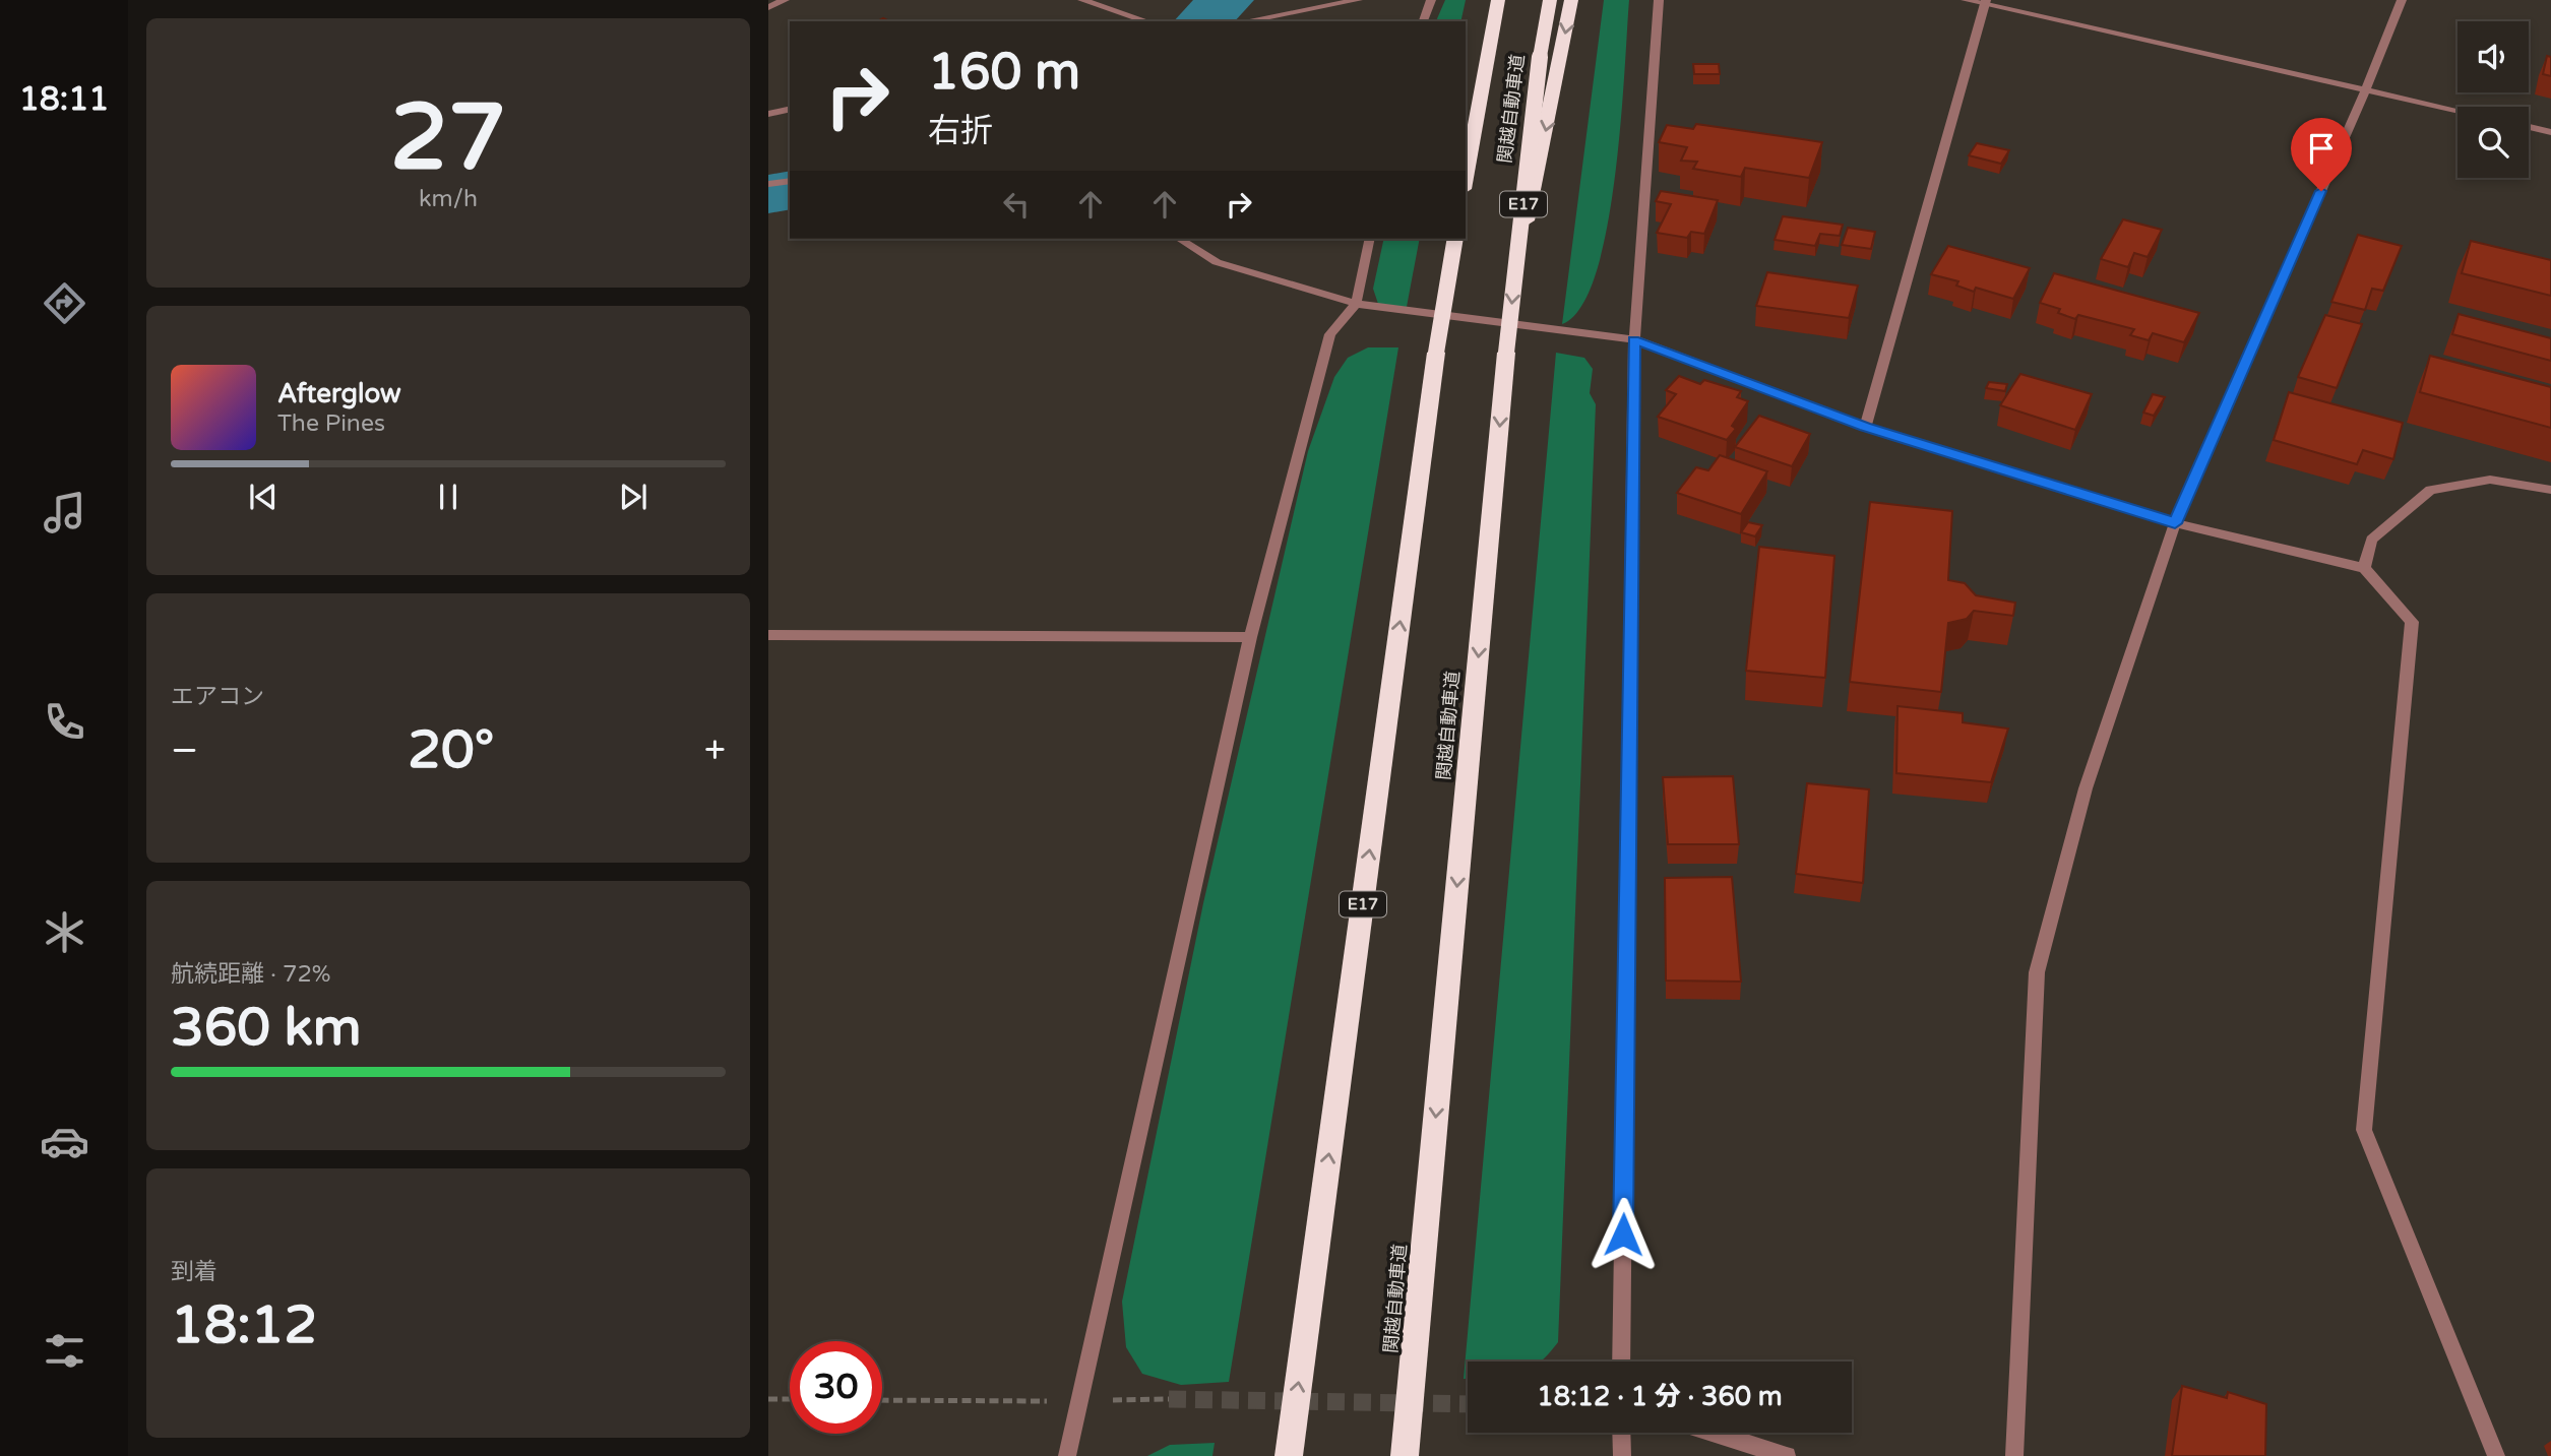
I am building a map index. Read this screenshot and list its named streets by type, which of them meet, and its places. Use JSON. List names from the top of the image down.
{
  "streets": {
    "highway": ["関越自動車道", "E17"]
  },
  "page": {
    "tabs": "18:11",
    "tile": [
      ["27", "km/h"],
      "エアコン",
      ["航続距離 · 72%", "360 km"],
      ["到着", "18:12"]
    ],
    "turn": ["160 m", "右折"],
    "song": ["Afterglow", "The Pines"],
    "heat": ["−", "20°", "+"],
    "limit": "30",
    "trip": "18:12 · 1 分 · 360 m"
  }
}
